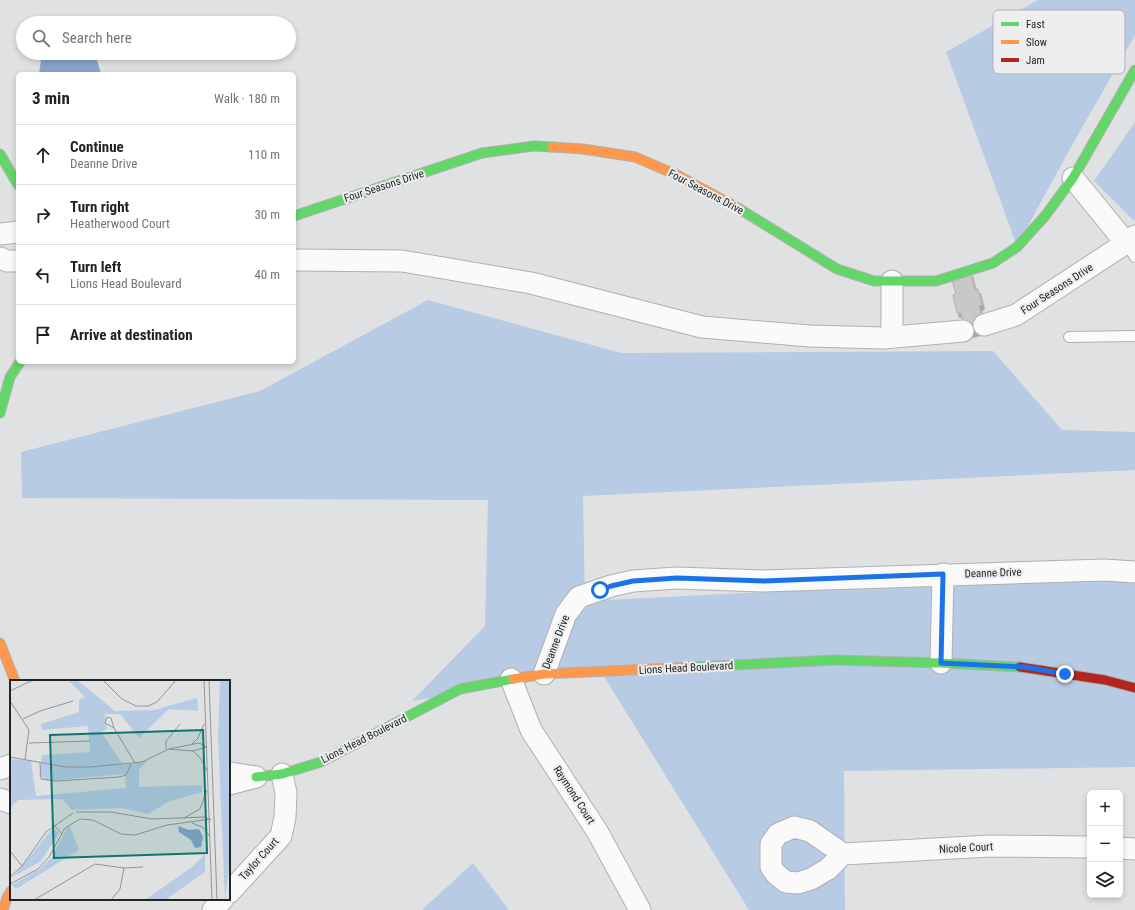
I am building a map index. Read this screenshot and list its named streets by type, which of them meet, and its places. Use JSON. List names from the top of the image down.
{
  "streets": {
    "street": [
      "Four Seasons Drive",
      "Deanne Drive",
      "Lions Head Boulevard",
      "Raymond Court",
      "Nicole Court",
      "Taylor Court"
    ]
  },
  "crossings": [
    ["Deanne Drive", "Lions Head Boulevard"],
    ["Lions Head Boulevard", "Raymond Court"],
    ["Lions Head Boulevard", "Taylor Court"]
  ],
  "legend": ["Fast", "Slow", "Jam"],
  "page": {
    "search": "Search here",
    "heading": ["3 min", "Walk · 180 m"],
    "list": [
      ["Continue", "Deanne Drive", "110 m"],
      ["Turn right", "Heatherwood Court", "30 m"],
      ["Turn left", "Lions Head Boulevard", "40 m"],
      "Arrive at destination"
    ],
    "map_buttons": ["+", "−"]
  }
}
